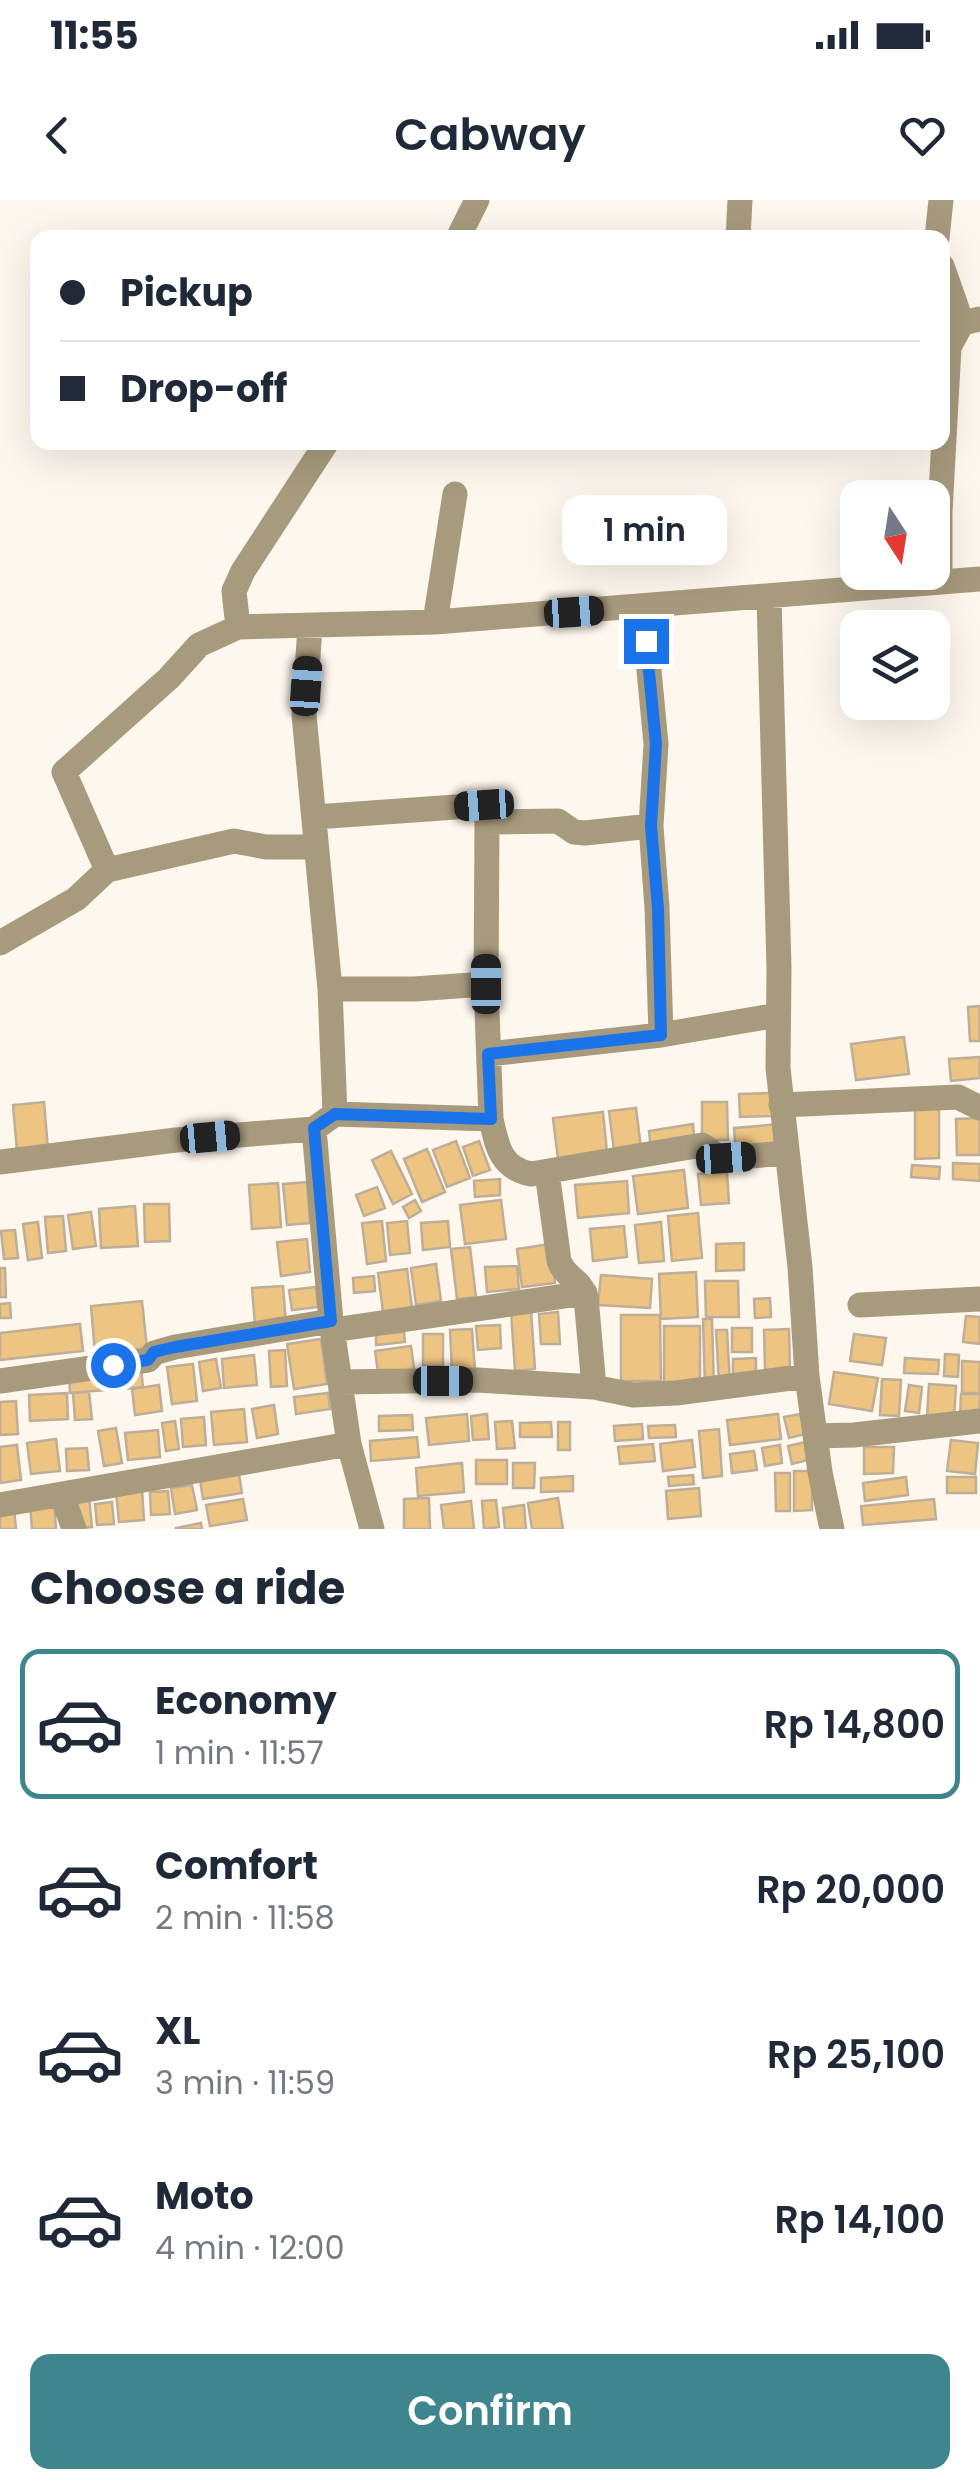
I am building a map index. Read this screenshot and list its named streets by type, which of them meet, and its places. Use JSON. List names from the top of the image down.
{
  "north": "bottom",
  "page": {
    "status": "11:55",
    "header": "Cabway",
    "banner": ["Pickup", "Drop-off"],
    "bubble": "1 min",
    "heading": "Choose a ride",
    "list": [
      {
        "name": "Economy",
        "note": "1 min · 11:57",
        "value": "Rp 14,800"
      },
      {
        "name": "Comfort",
        "note": "2 min · 11:58",
        "value": "Rp 20,000"
      },
      {
        "name": "XL",
        "note": "3 min · 11:59",
        "value": "Rp 25,100"
      },
      {
        "name": "Moto",
        "note": "4 min · 12:00",
        "value": "Rp 14,100"
      }
    ],
    "buttons": "Confirm"
  }
}
